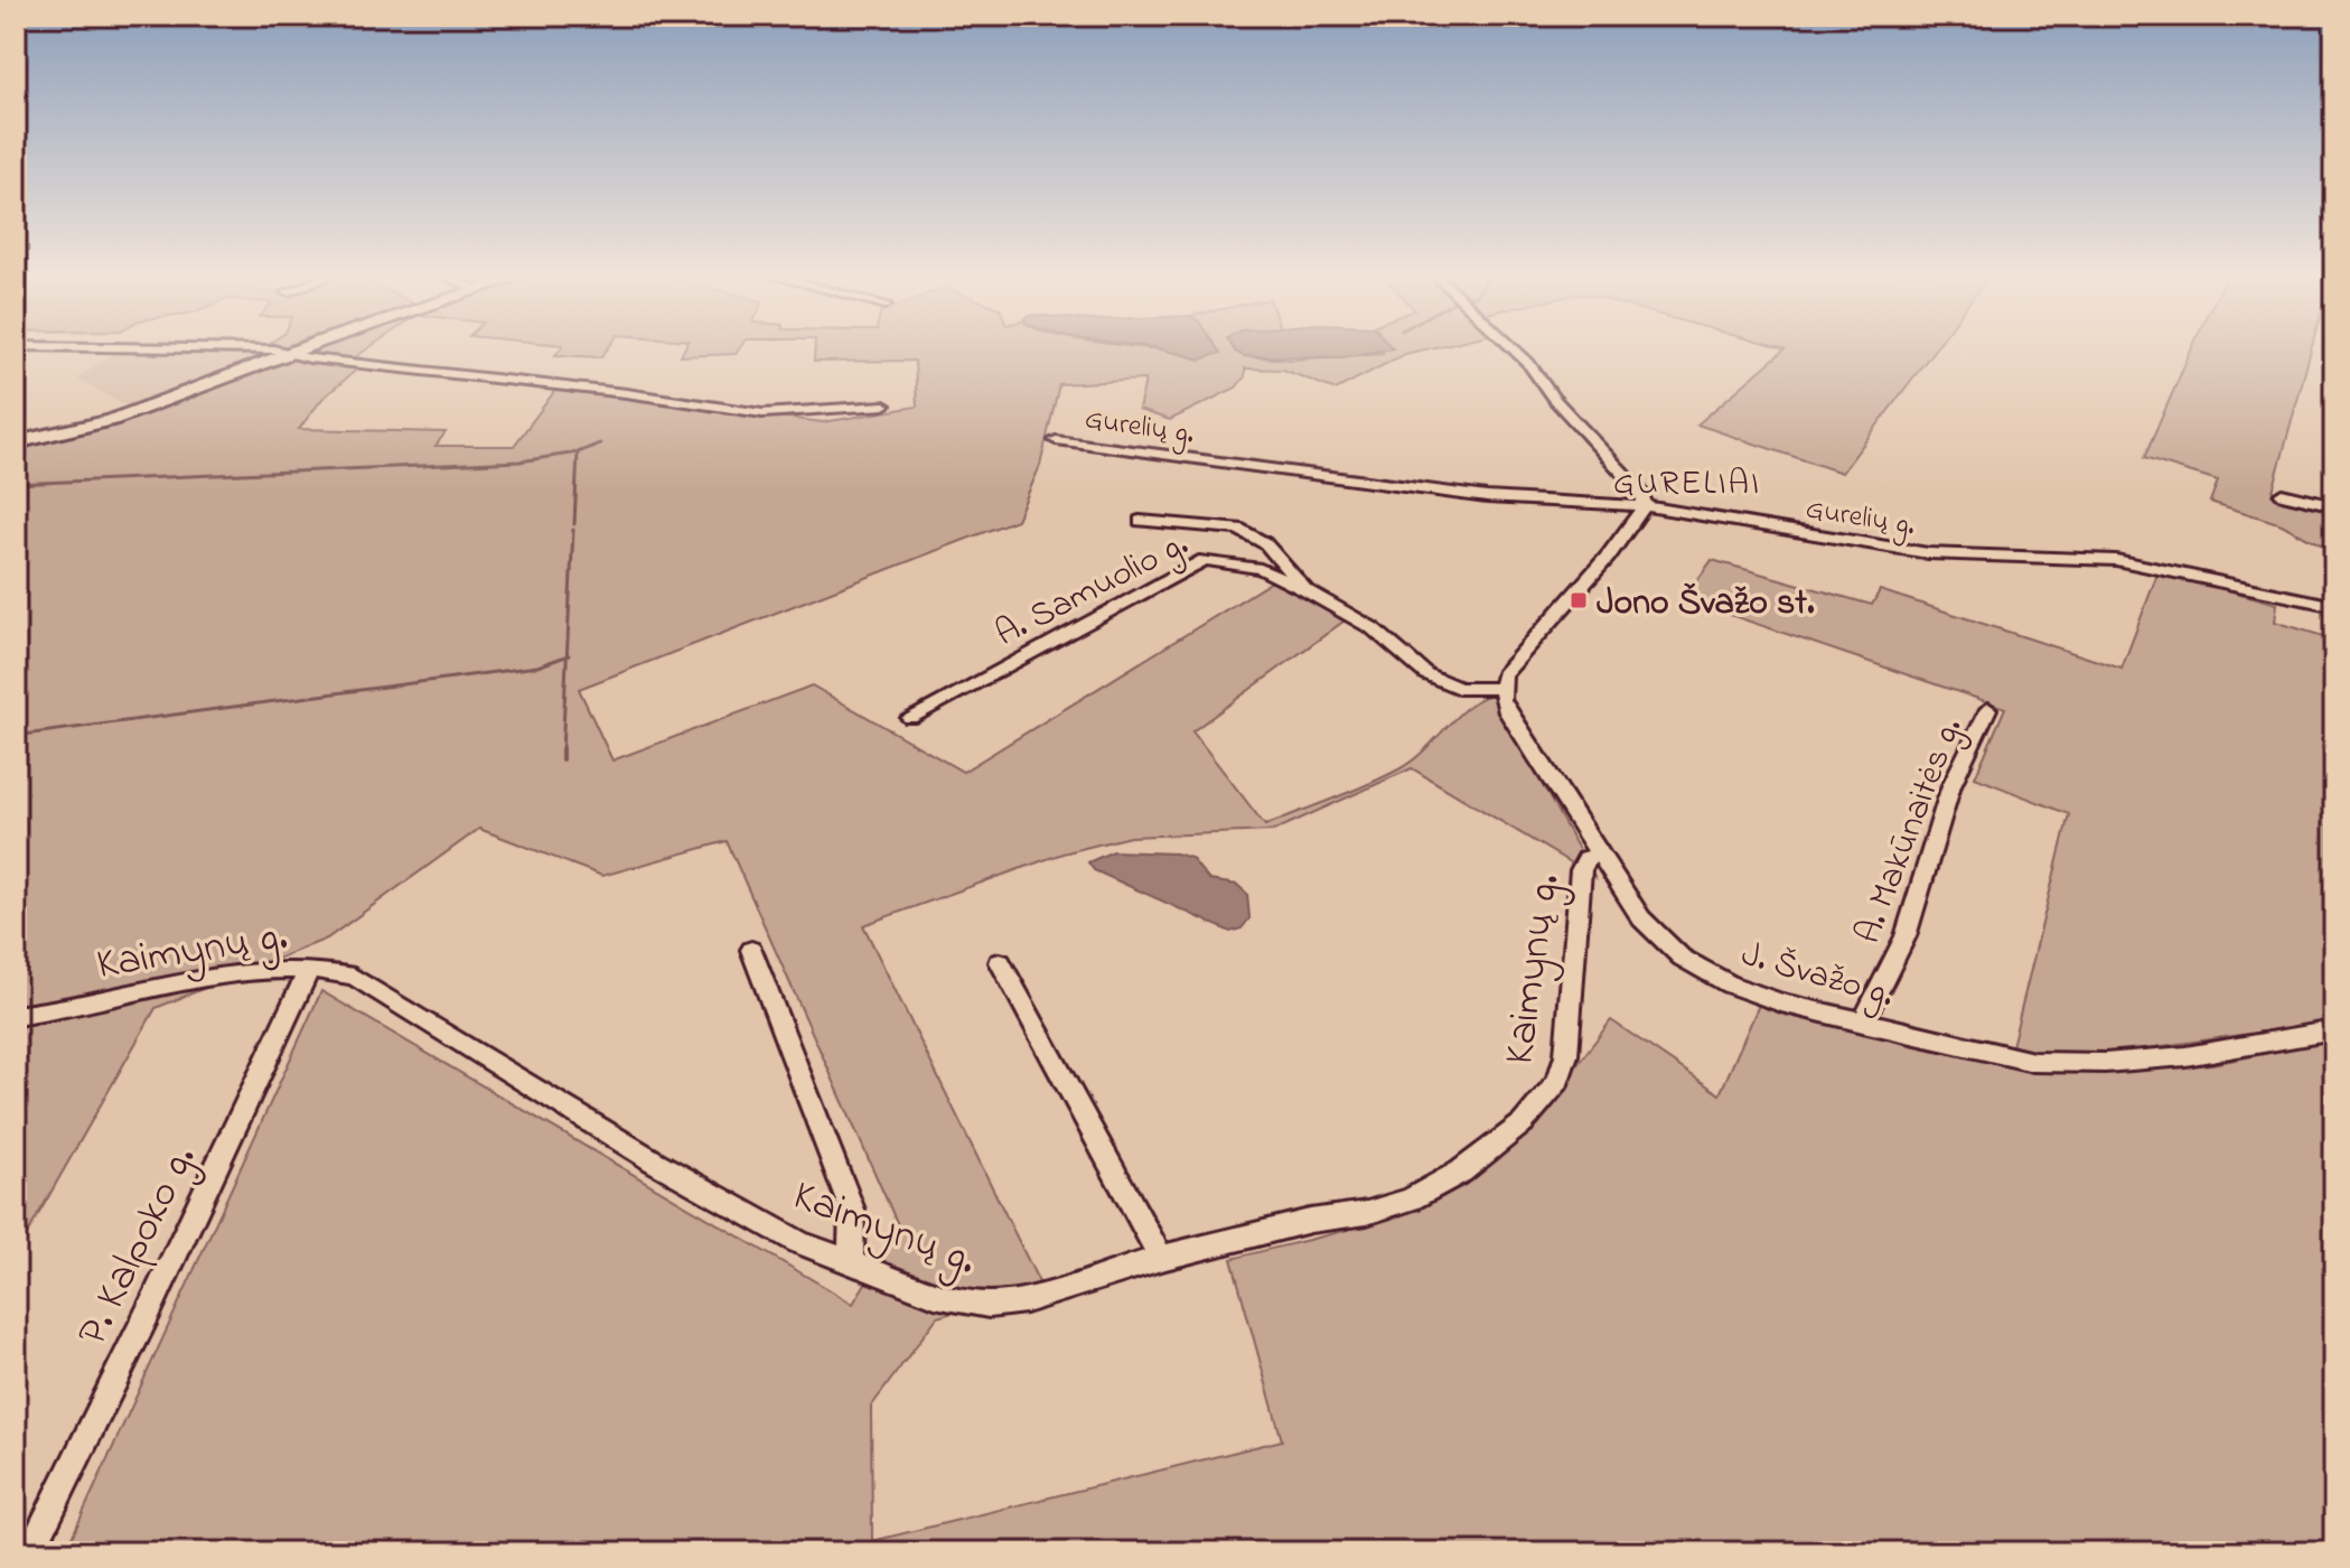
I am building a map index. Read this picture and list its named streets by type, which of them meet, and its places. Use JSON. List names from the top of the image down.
{
  "streets": {
    "street": [
      "Gurelių g.",
      "A. Samuolio g.",
      "A. Makūnaitės g.",
      "Kaimynų g.",
      "J. Švažo g.",
      "P. Kalpoko g."
    ]
  },
  "crossings": [
    ["A. Samuolio g.", "J. Švažo g."],
    ["A. Makūnaitės g.", "J. Švažo g."],
    ["Kaimynų g.", "J. Švažo g."],
    ["Kaimynų g.", "P. Kalpoko g."]
  ],
  "districts": ["GURELIAI"],
  "places": {
    "transit": ["Jono Švažo st."]
  }
}
